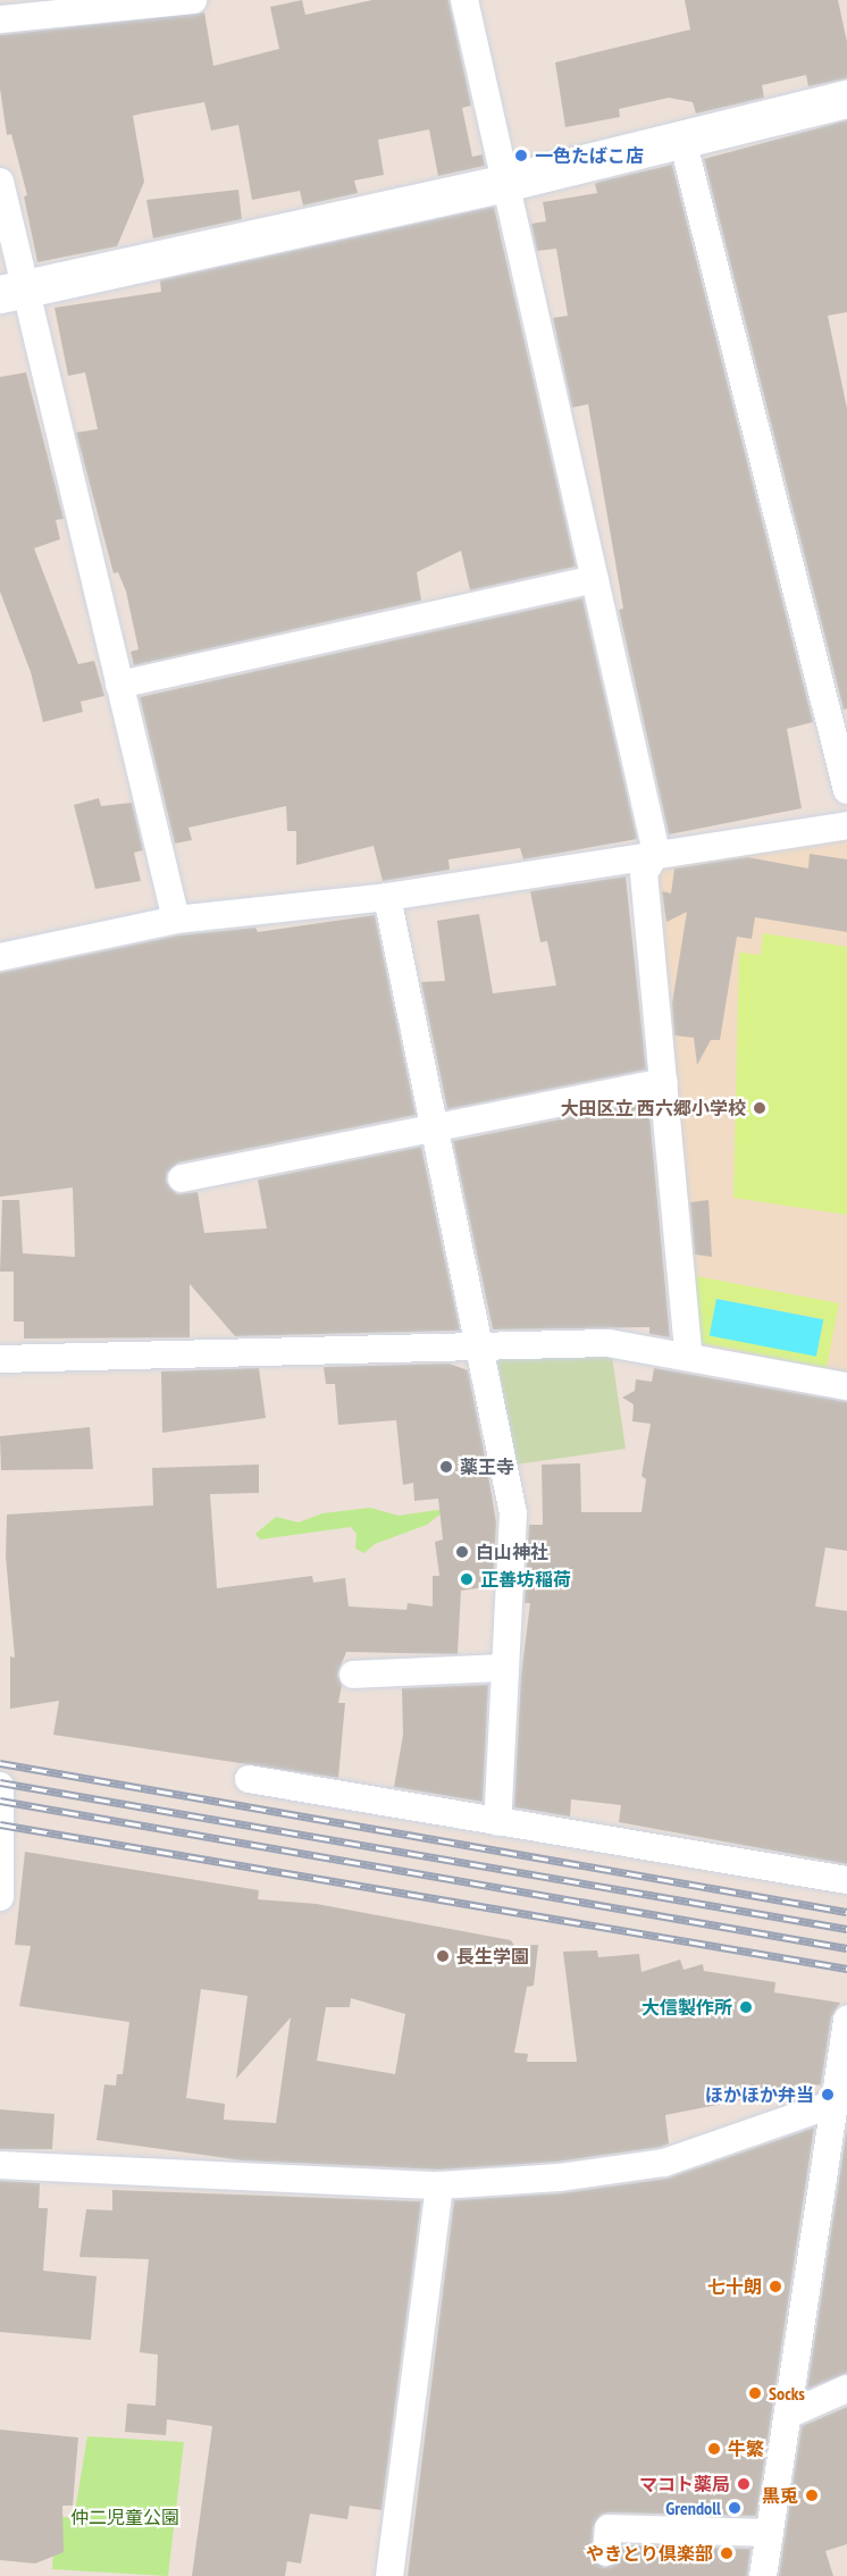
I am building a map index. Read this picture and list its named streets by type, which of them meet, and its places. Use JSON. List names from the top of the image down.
{
  "parks": ["仲二児童公園"],
  "places": [
    "一色たばこ店",
    "大田区立 西六郷小学校",
    "薬王寺",
    "白山神社",
    "正善坊稲荷",
    "長生学園",
    "大信製作所",
    "ほかほか弁当",
    "七十朗",
    "Socks",
    "牛繁",
    "マコト薬局",
    "黒兎",
    "Grendoll",
    "やきとり倶楽部"
  ]
}
